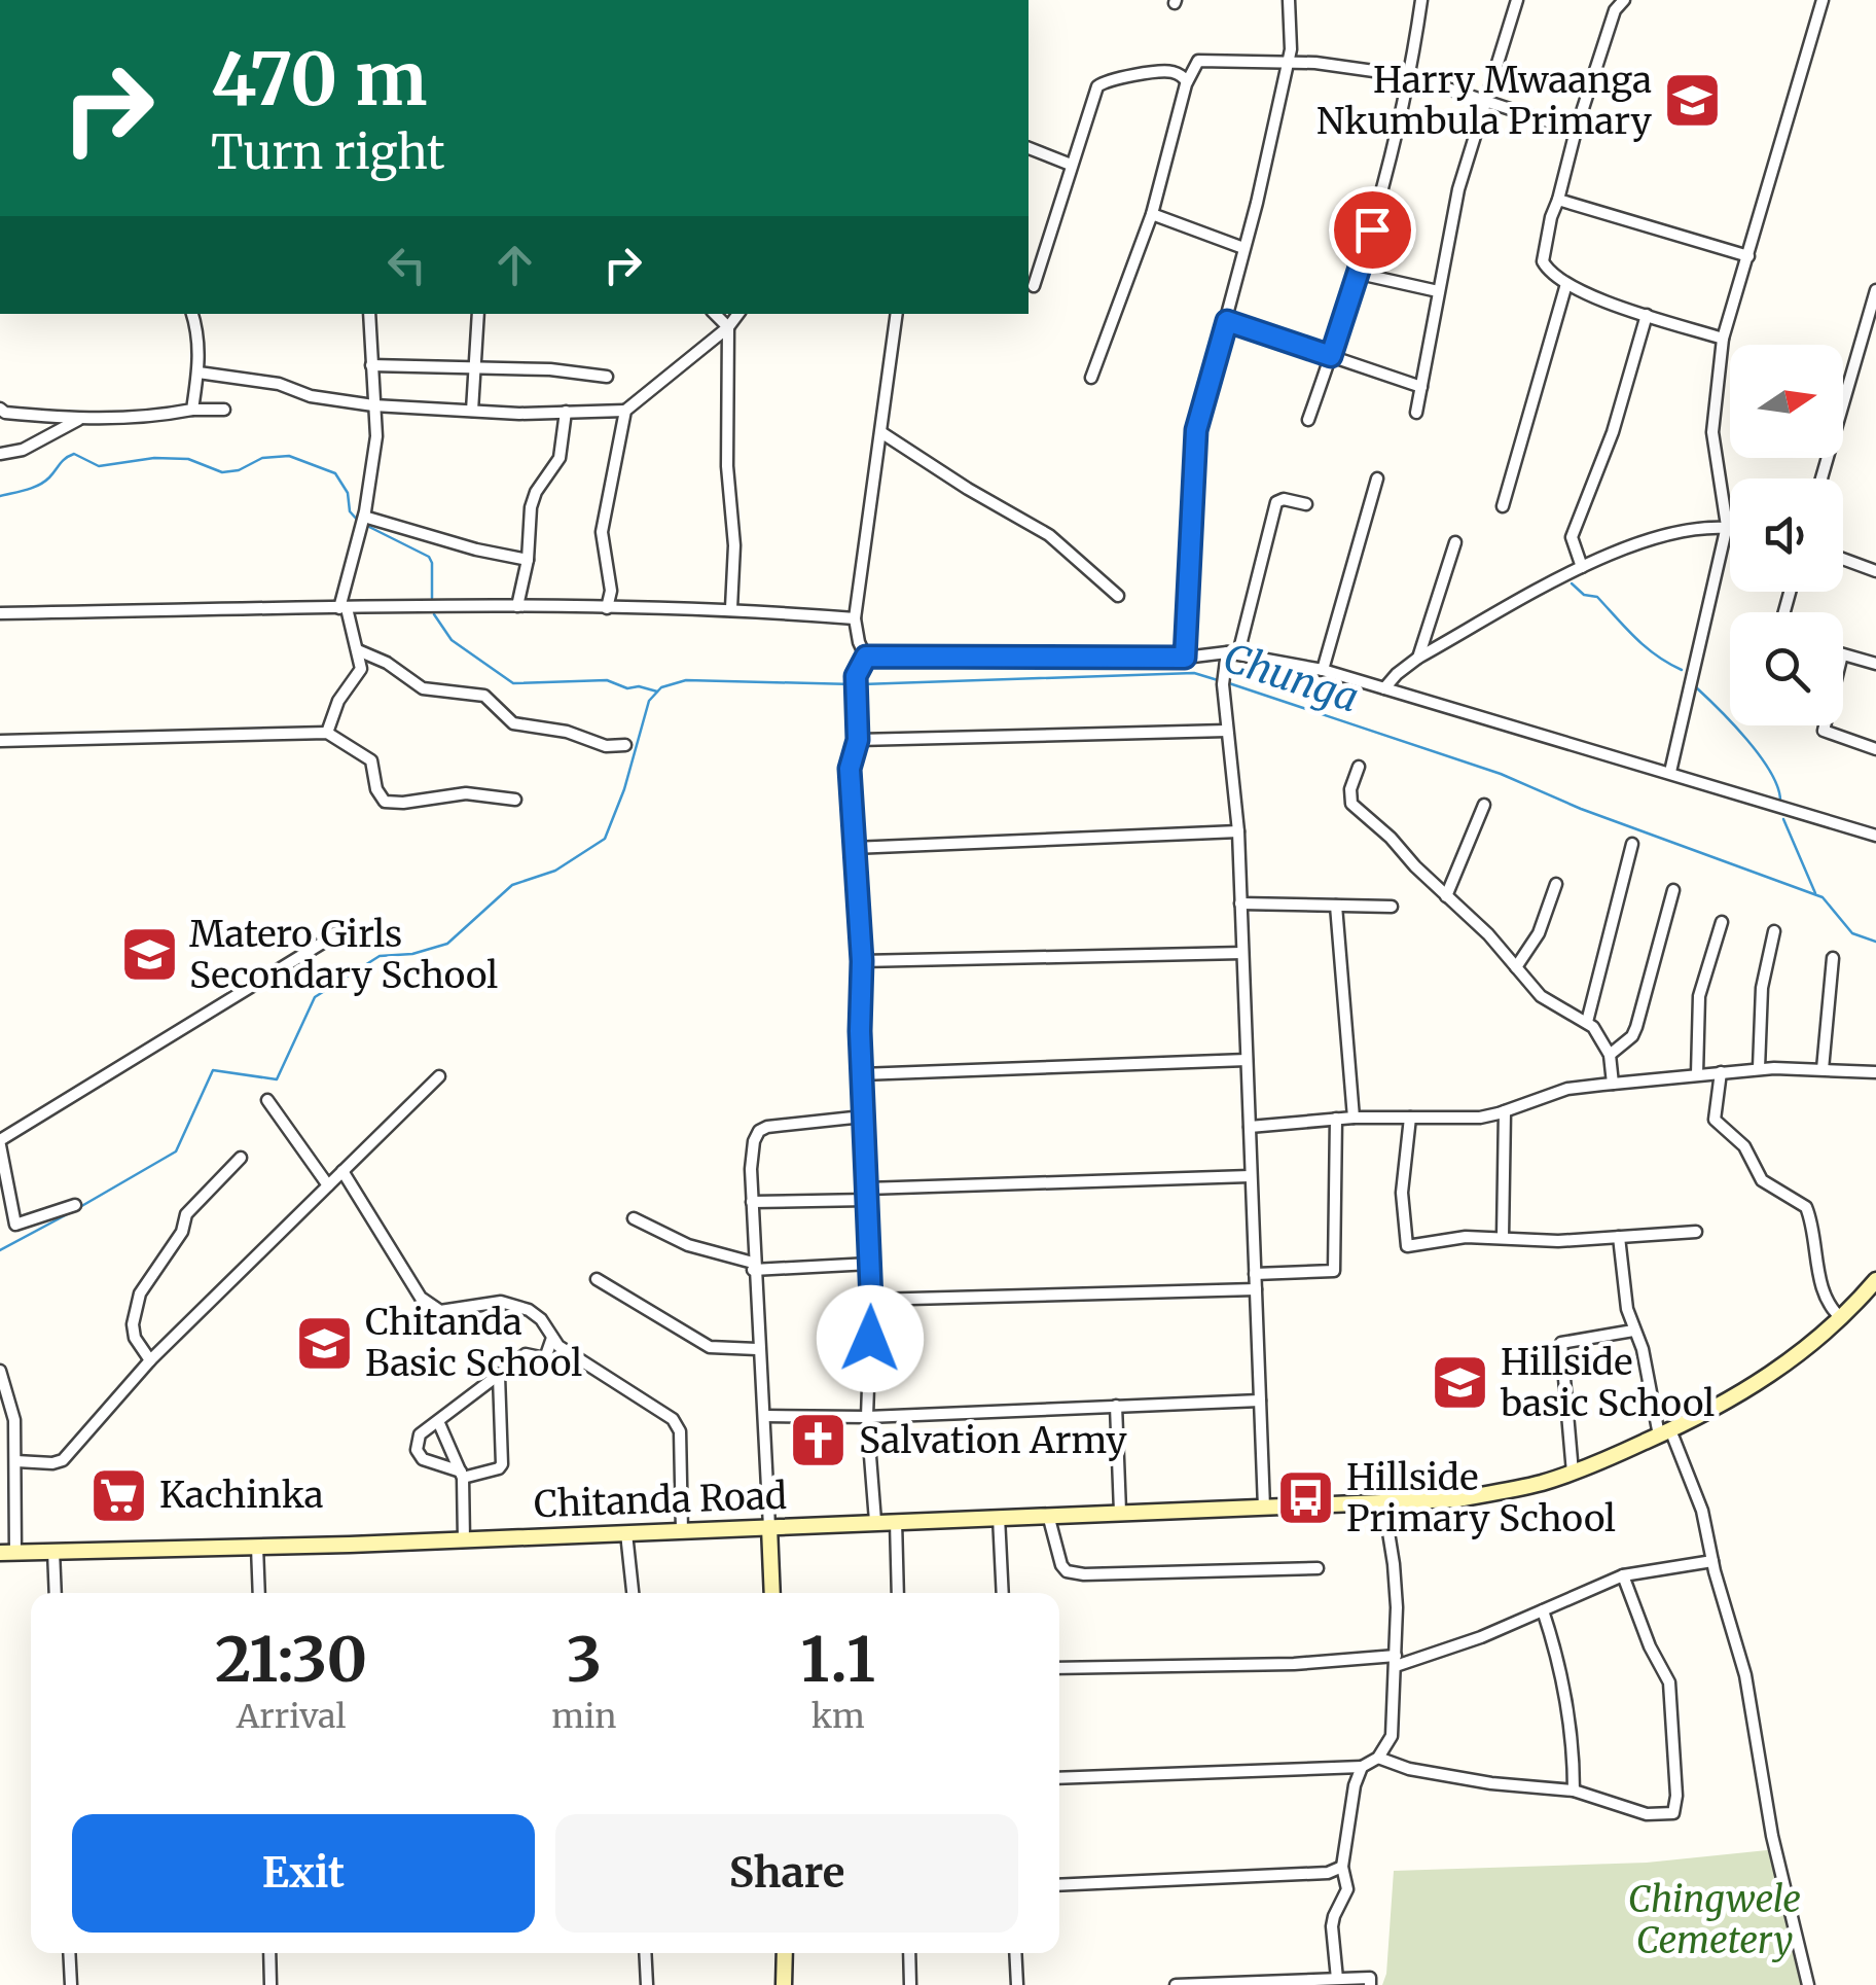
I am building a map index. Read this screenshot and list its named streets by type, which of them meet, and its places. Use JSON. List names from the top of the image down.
{
  "streets": {
    "street": ["Chitanda Road"]
  },
  "water": ["Chunga"],
  "parks": ["Chingwele Cemetery"],
  "places": {
    "school or university": [
      "Harry Mwaanga Nkumbula Primary",
      "Matero Girls Secondary School",
      "Chitanda Basic School",
      "Hillside basic School"
    ],
    "church": ["Salvation Army"],
    "supermarket": ["Kachinka"],
    "bus stop": ["Hillside Primary School"]
  },
  "north": "right",
  "page": {
    "turn": ["470 m", "Turn right"],
    "eta": [
      "21:30",
      "Arrival",
      "3",
      "min",
      "1.1",
      "km"
    ],
    "buttons": ["Exit", "Share"]
  }
}
